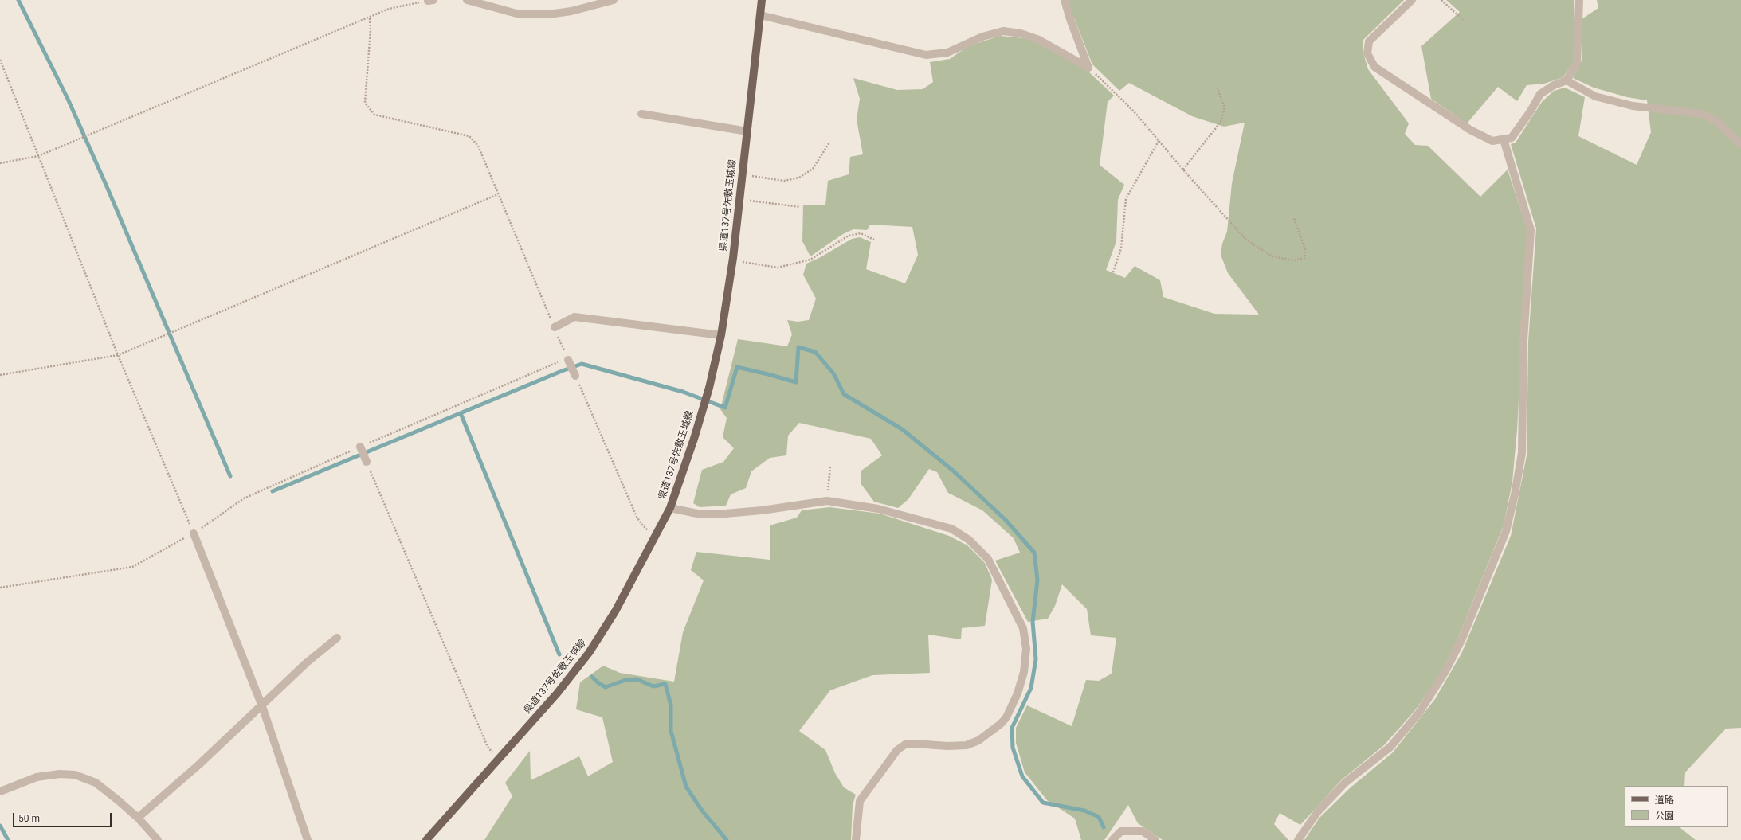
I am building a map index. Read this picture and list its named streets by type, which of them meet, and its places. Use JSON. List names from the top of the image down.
{
  "streets": {
    "main road": ["県道137号佐敷玉城線"]
  },
  "legend": ["道路", "公園"],
  "scale_bar": "50 m"
}
